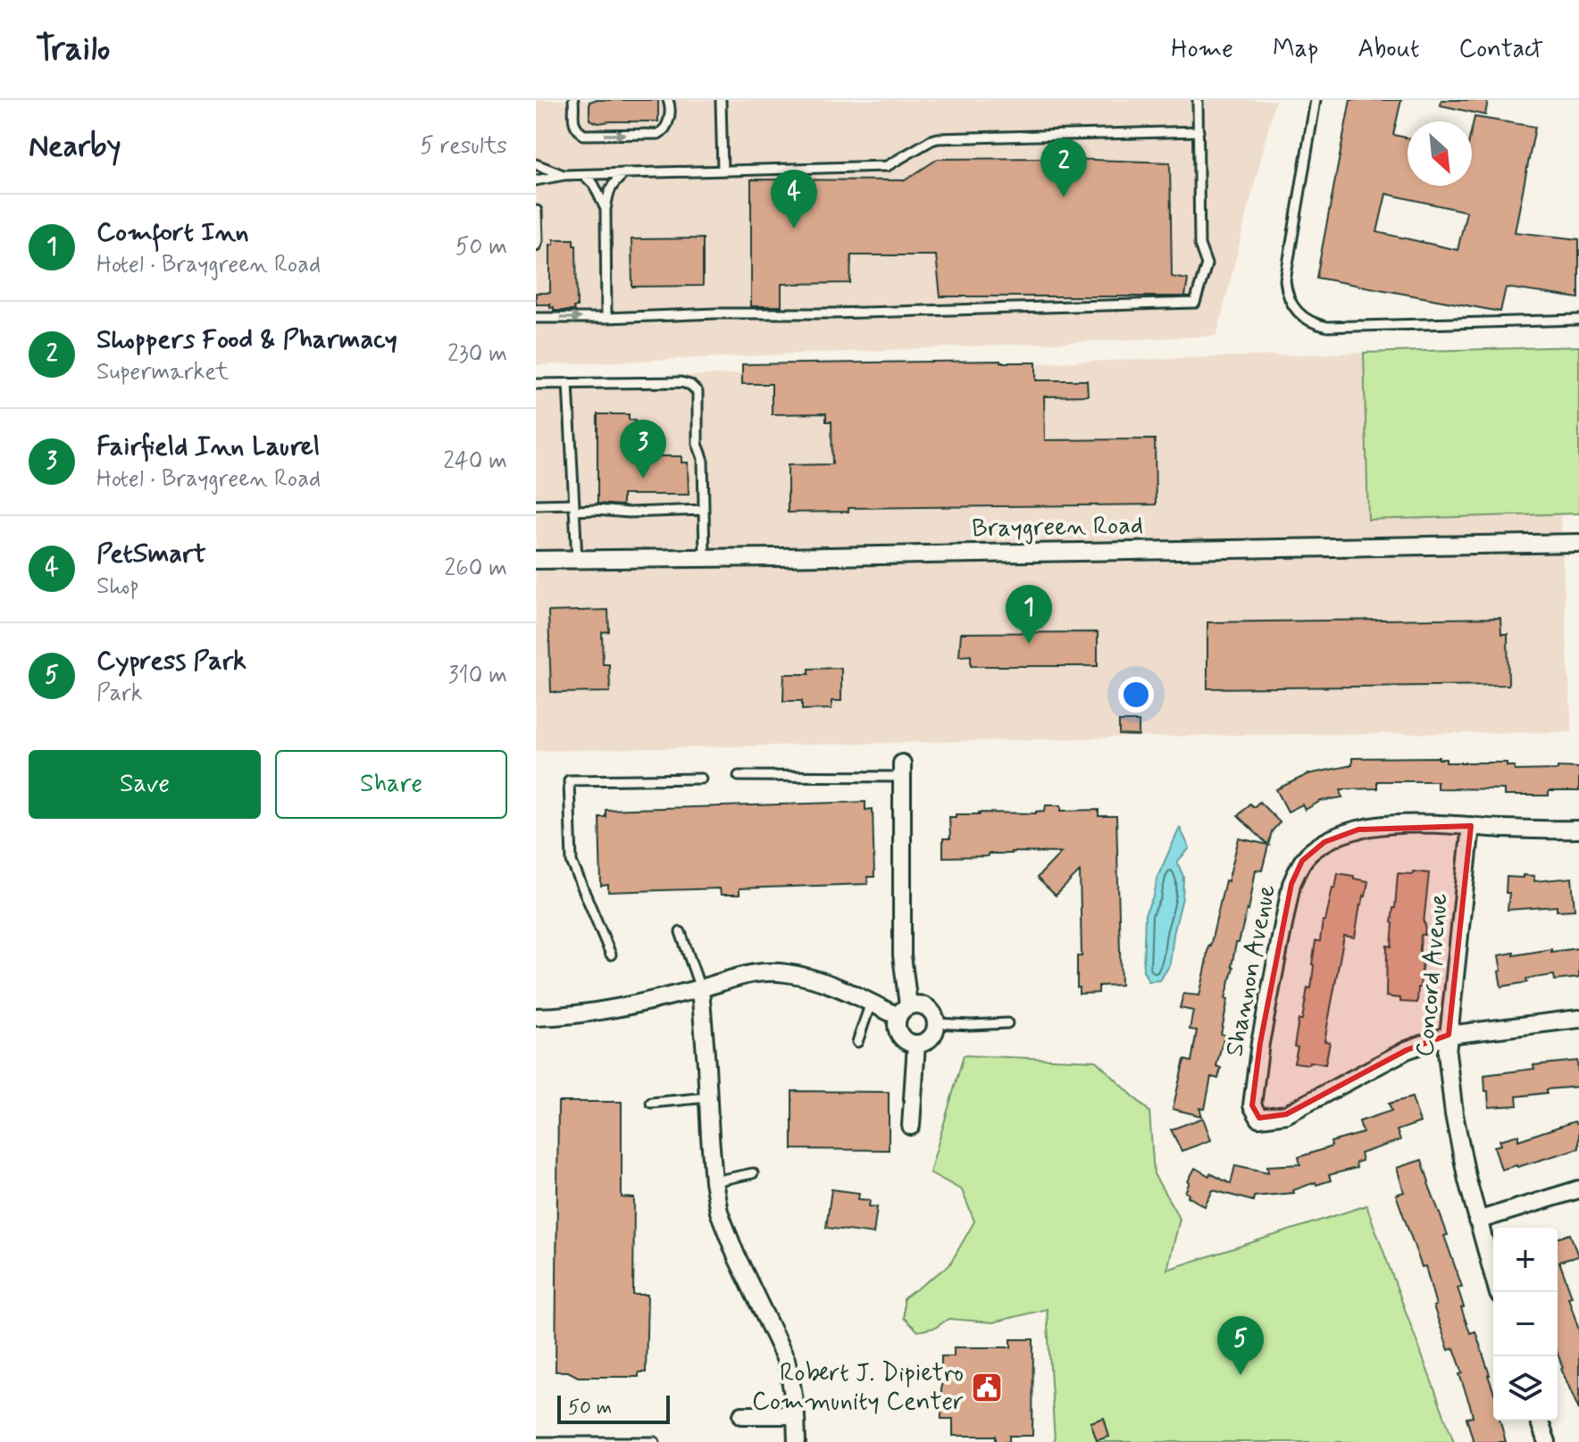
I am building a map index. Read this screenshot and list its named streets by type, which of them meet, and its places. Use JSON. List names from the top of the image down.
{
  "streets": {
    "street": ["Braygreen Road", "Shannon Avenue", "Concord Avenue"]
  },
  "crossings": [
    ["Shannon Avenue", "Concord Avenue"]
  ],
  "places": {
    "public building": ["Robert J. Dipietro Community Center"]
  },
  "scale_bar": "50 m",
  "north": "bottom right",
  "page": {
    "header": "Trailo",
    "nav": [
      "Home",
      "Map",
      "About",
      "Contact"
    ],
    "heading": ["Nearby", "5 results"],
    "pins": [
      "2",
      "4",
      "3",
      "1",
      "5"
    ],
    "list": [
      {
        "mark": "1",
        "name": "Comfort Inn",
        "note": "Hotel · Braygreen Road",
        "value": "50 m"
      },
      {
        "mark": "2",
        "name": "Shoppers Food & Pharmacy",
        "note": "Supermarket",
        "value": "230 m"
      },
      {
        "mark": "3",
        "name": "Fairfield Inn Laurel",
        "note": "Hotel · Braygreen Road",
        "value": "240 m"
      },
      {
        "mark": "4",
        "name": "PetSmart",
        "note": "Shop",
        "value": "260 m"
      },
      {
        "mark": "5",
        "name": "Cypress Park",
        "note": "Park",
        "value": "310 m"
      }
    ],
    "buttons": ["Save", "Share"],
    "map_buttons": ["+", "−"],
    "scale": "50 m"
  }
}
